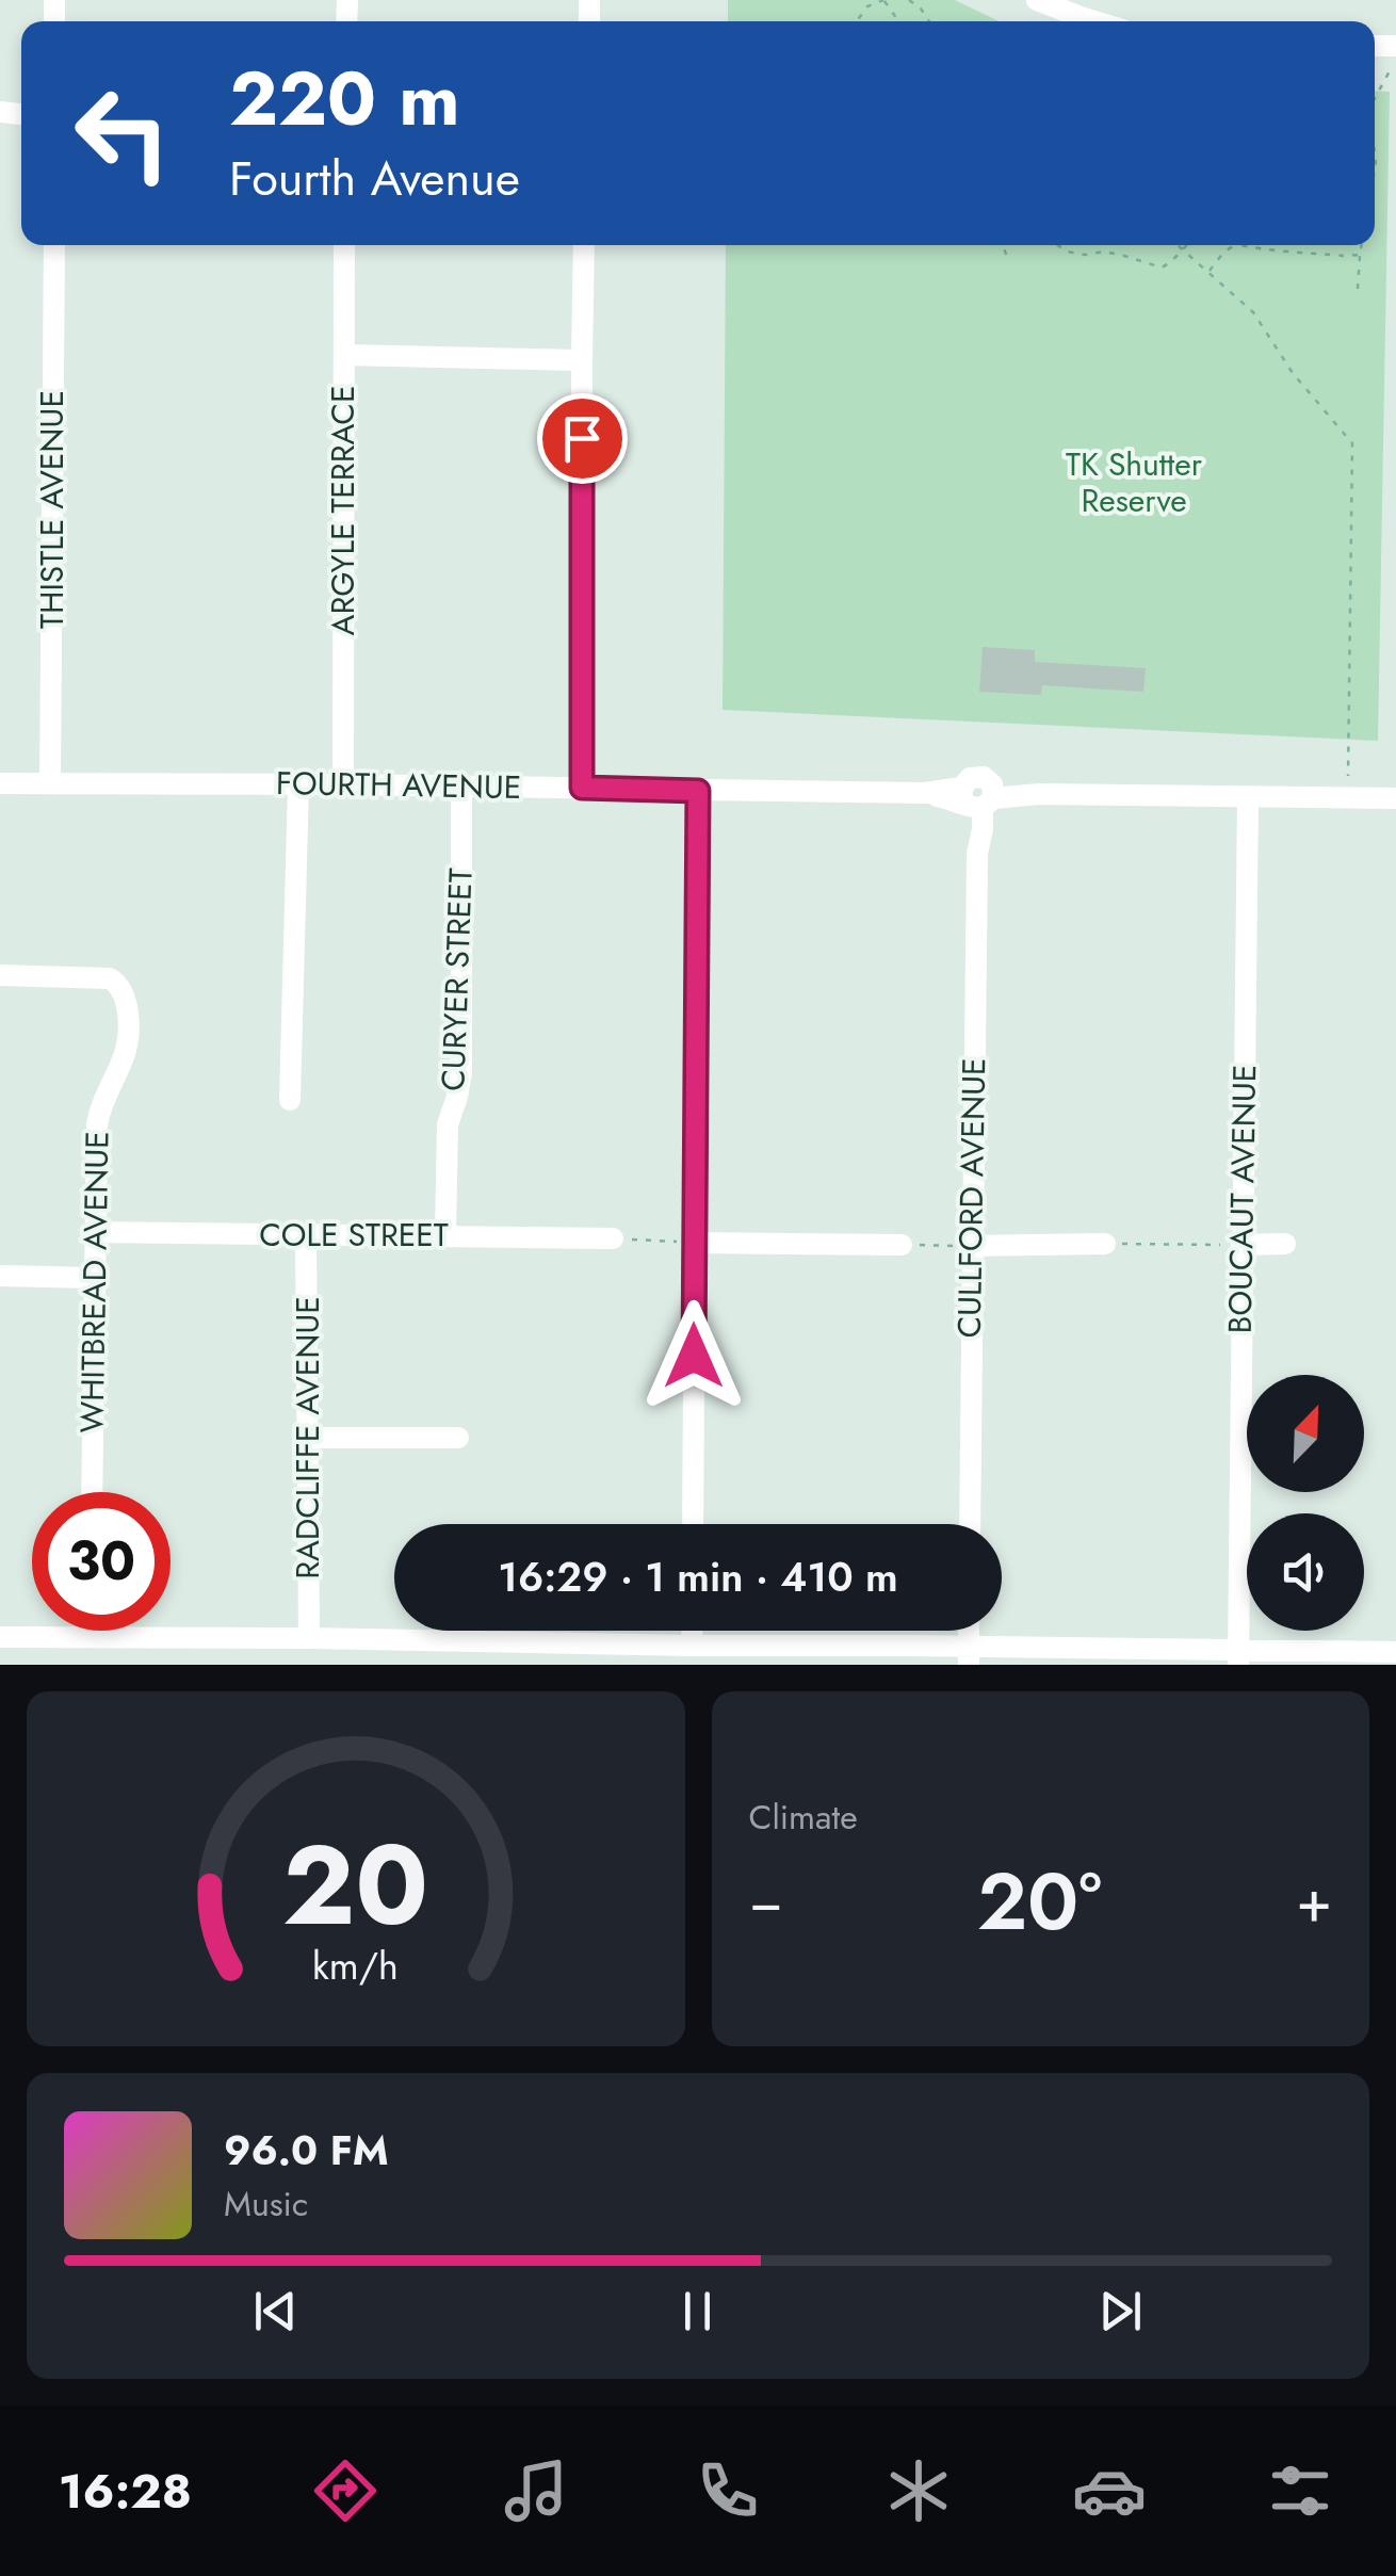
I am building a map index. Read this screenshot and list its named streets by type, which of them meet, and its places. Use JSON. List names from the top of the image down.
{
  "streets": {
    "street": [
      "THISTLE AVENUE",
      "ARGYLE TERRACE",
      "FOURTH AVENUE",
      "CURYER STREET",
      "CULLFORD AVENUE",
      "BOUCAUT AVENUE",
      "COLE STREET",
      "WHITBREAD AVENUE",
      "RADCLIFFE AVENUE"
    ]
  },
  "crossings": [
    ["THISTLE AVENUE", "FOURTH AVENUE"],
    ["ARGYLE TERRACE", "FOURTH AVENUE"],
    ["FOURTH AVENUE", "CURYER STREET"],
    ["FOURTH AVENUE", "CULLFORD AVENUE"],
    ["FOURTH AVENUE", "BOUCAUT AVENUE"],
    ["CURYER STREET", "COLE STREET"],
    ["COLE STREET", "WHITBREAD AVENUE"],
    ["COLE STREET", "RADCLIFFE AVENUE"]
  ],
  "parks": ["TK Shutter Reserve"],
  "north": "top right",
  "page": {
    "turn": ["220 m", "Fourth Avenue"],
    "limit": "30",
    "trip": "16:29 · 1 min · 410 m",
    "tile": "Climate",
    "heat": ["−", "20°", "+"],
    "song": ["96.0 FM", "Music"],
    "tabs": "16:28",
    "gauge": ["20", "km/h"]
  }
}
